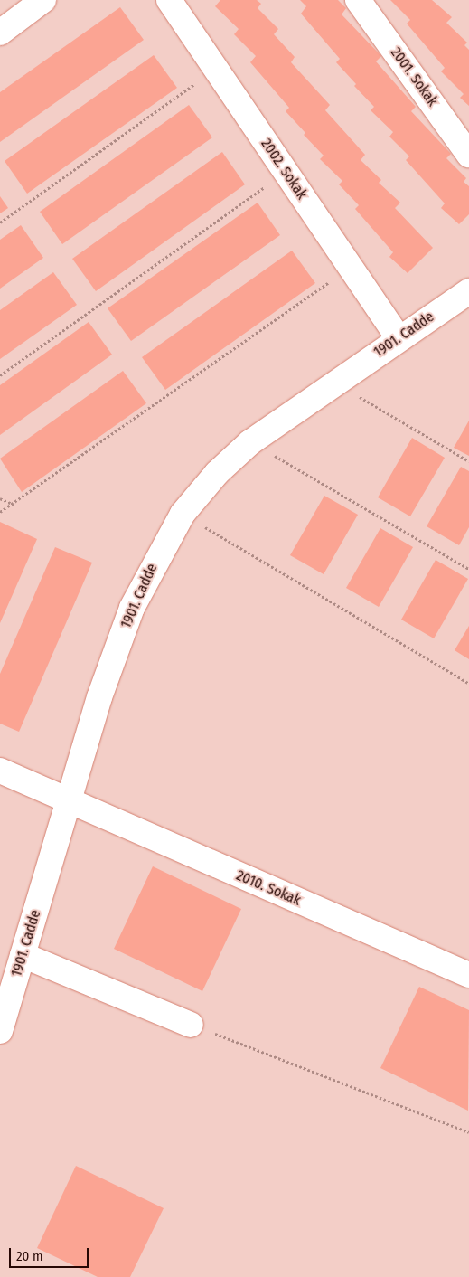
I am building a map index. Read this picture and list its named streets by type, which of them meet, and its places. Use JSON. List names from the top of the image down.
{
  "streets": {
    "street": [
      "2001. Sokak",
      "2002. Sokak",
      "1901. Cadde",
      "2010. Sokak"
    ]
  },
  "crossings": [
    ["2002. Sokak", "1901. Cadde"],
    ["1901. Cadde", "2010. Sokak"]
  ],
  "scale_bar": "20 m"
}
